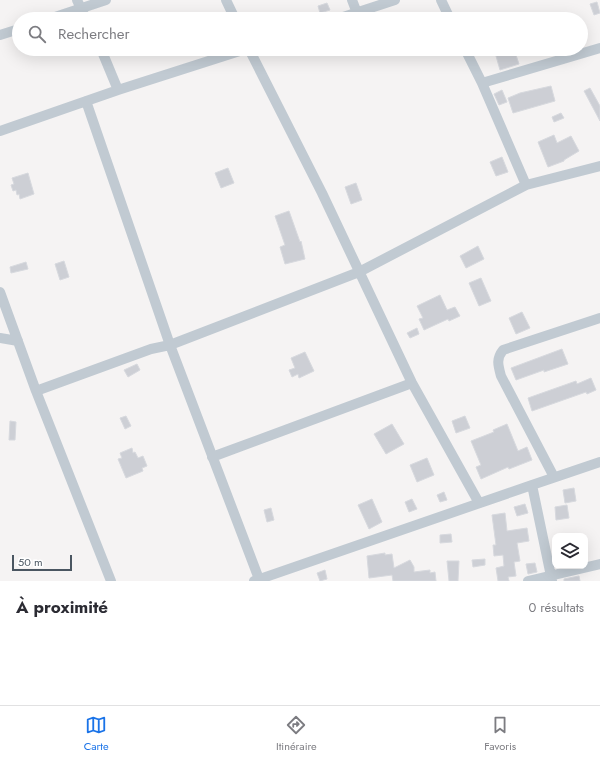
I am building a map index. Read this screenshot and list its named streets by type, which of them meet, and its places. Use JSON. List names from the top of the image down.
{
  "scale_bar": "50 m",
  "page": {
    "search": "Rechercher",
    "scale": "50 m",
    "heading": ["À proximité", "0 résultats"],
    "nav": ["Carte", "Itinéraire", "Favoris"]
  }
}
